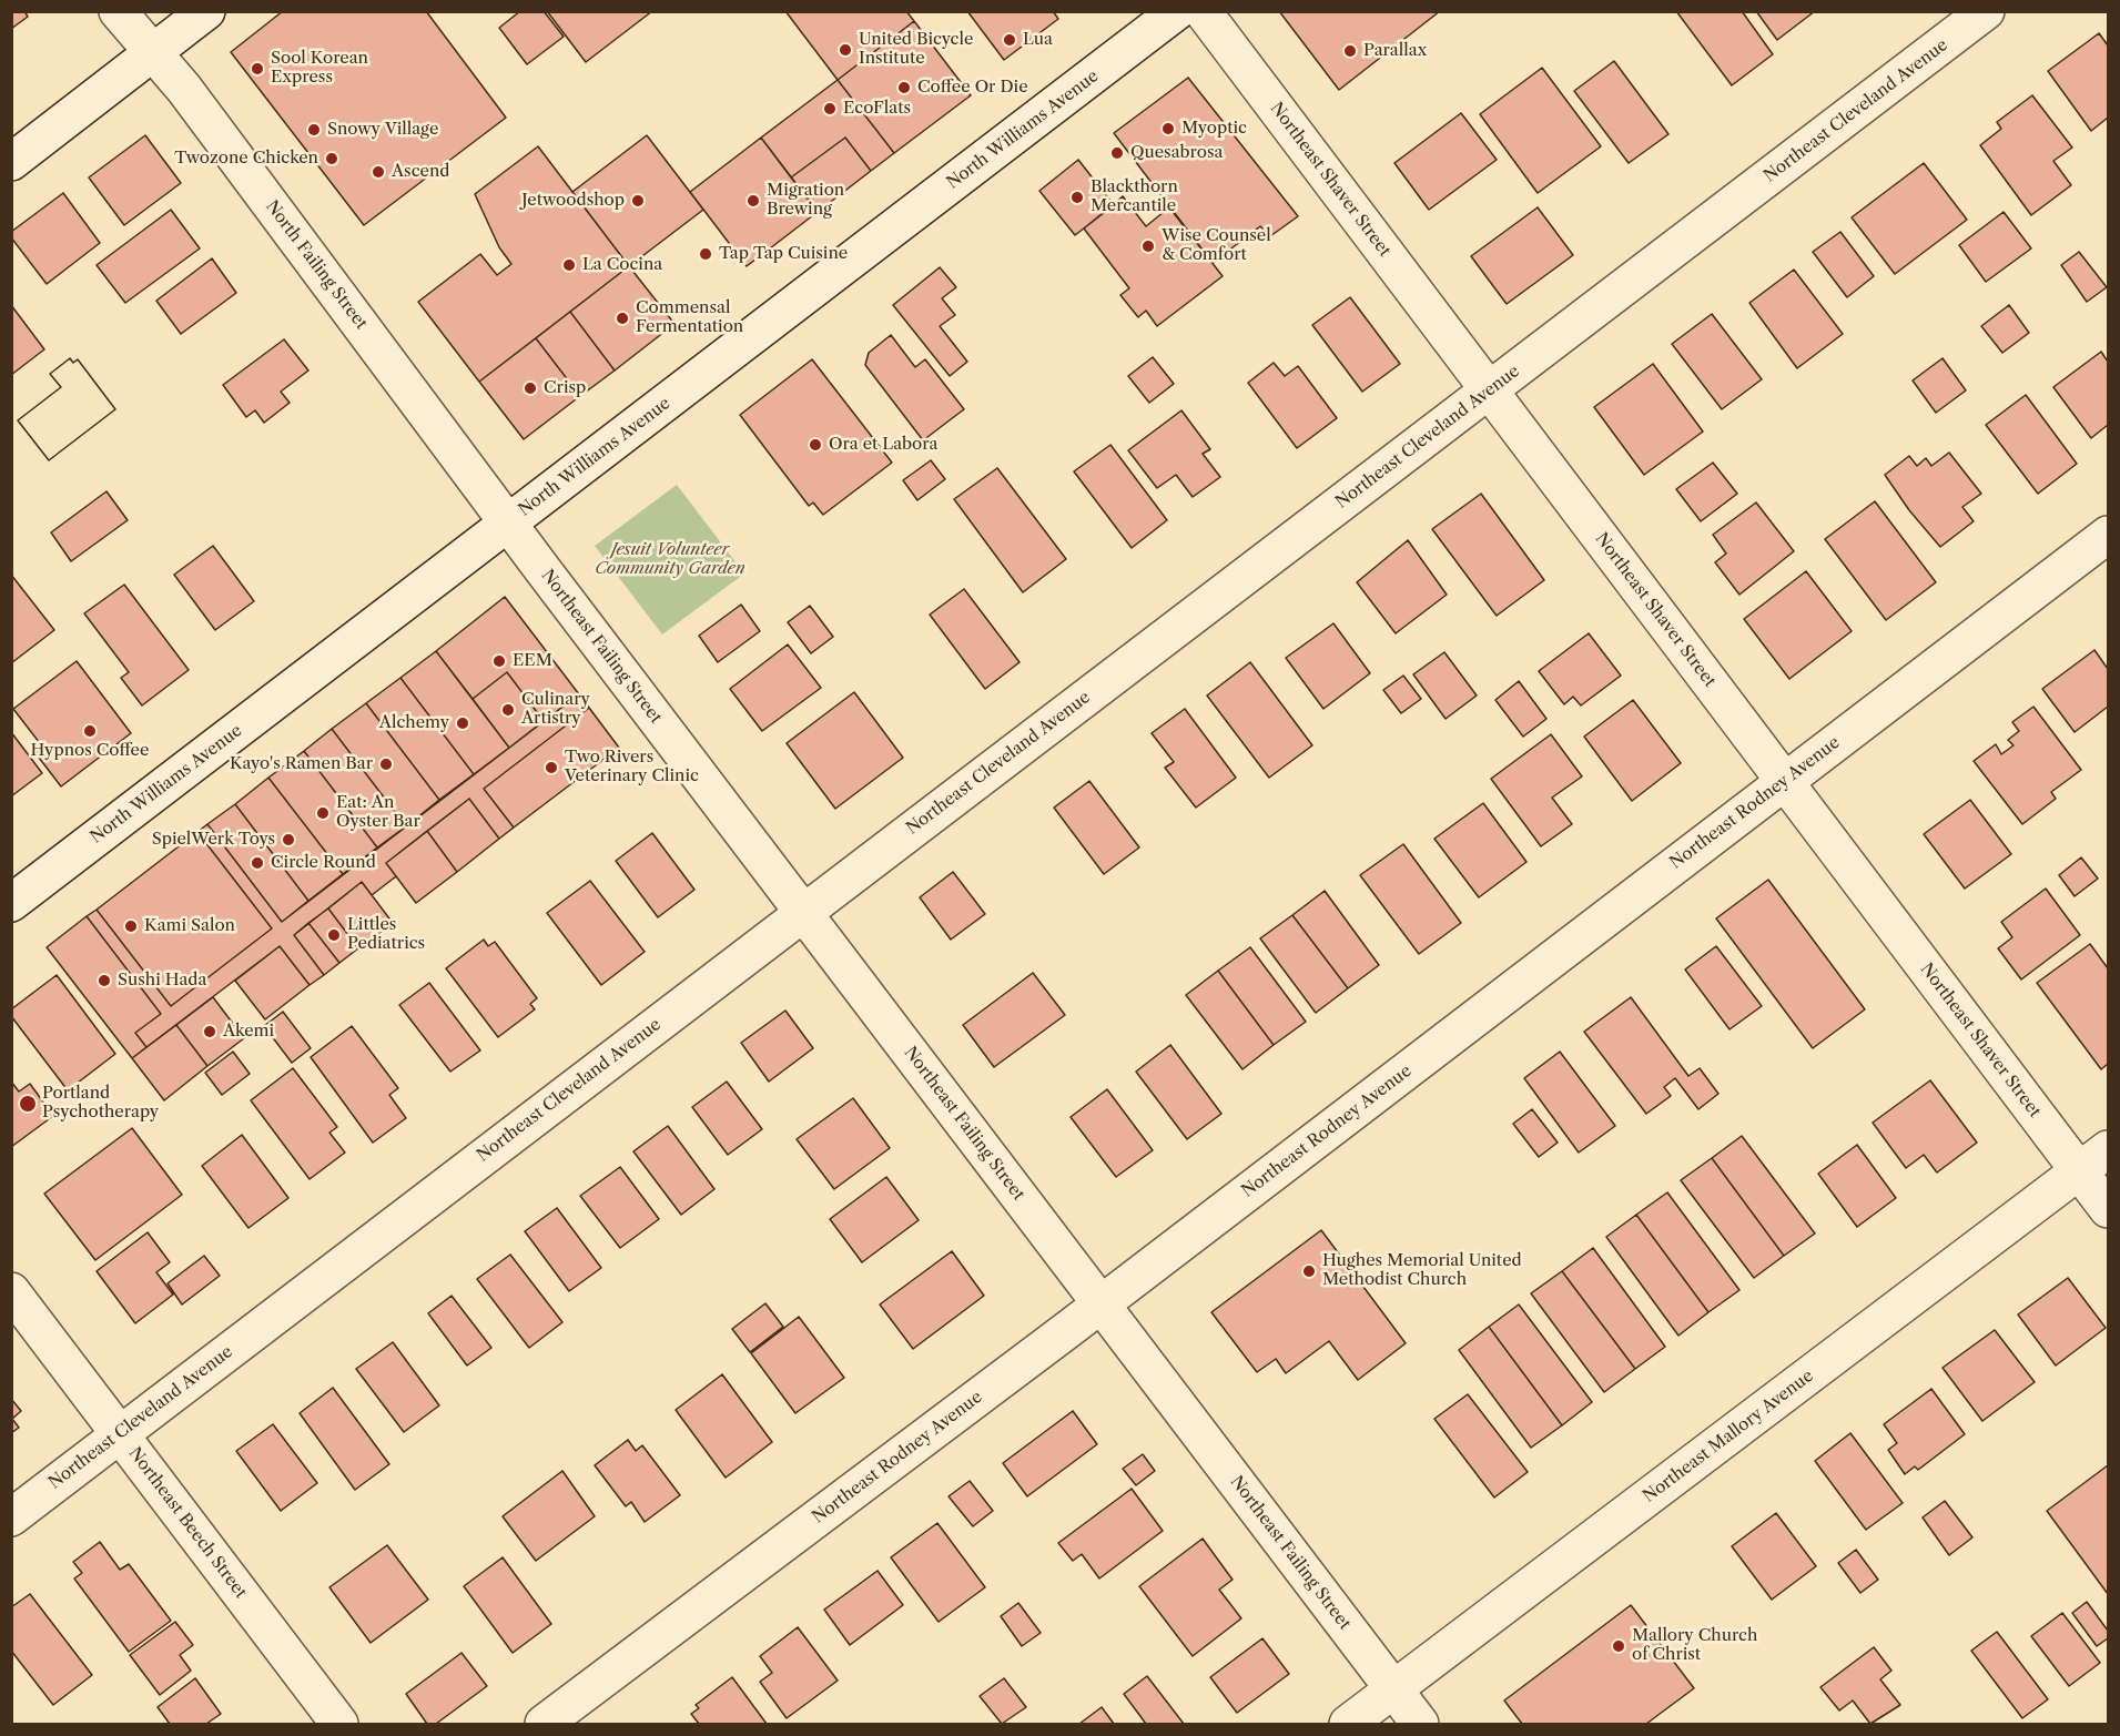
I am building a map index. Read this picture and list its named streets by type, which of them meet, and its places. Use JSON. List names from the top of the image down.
{
  "streets": {
    "street": [
      "Northeast Cleveland Avenue",
      "North Williams Avenue",
      "Northeast Shaver Street",
      "North Failing Street",
      "Northeast Failing Street",
      "Northeast Rodney Avenue",
      "Northeast Mallory Avenue",
      "Northeast Beech Street"
    ]
  },
  "crossings": [
    ["Northeast Cleveland Avenue", "Northeast Shaver Street"],
    ["Northeast Cleveland Avenue", "Northeast Failing Street"],
    ["Northeast Cleveland Avenue", "Northeast Beech Street"],
    ["North Williams Avenue", "North Failing Street"],
    ["North Williams Avenue", "Northeast Failing Street"],
    ["Northeast Shaver Street", "Northeast Rodney Avenue"],
    ["Northeast Shaver Street", "Northeast Mallory Avenue"],
    ["North Failing Street", "Northeast Failing Street"],
    ["Northeast Failing Street", "Northeast Rodney Avenue"],
    ["Northeast Failing Street", "Northeast Mallory Avenue"]
  ],
  "parks": ["Jesuit Volunteer Community Garden"],
  "places": [
    "Lua",
    "United Bicycle Institute",
    "Parallax",
    "Sool Korean Express",
    "Coffee Or Die",
    "EcoFlats",
    "Myoptic",
    "Snowy Village",
    "Quesabrosa",
    "Twozone Chicken",
    "Ascend",
    "Blackthorn Mercantile",
    "Jetwoodshop",
    "Migration Brewing",
    "Wise Counsel & Comfort",
    "Tap Tap Cuisine",
    "La Cocina",
    "Commensal Fermentation",
    "Crisp",
    "Ora et Labora",
    "EEM",
    "Culinary Artistry",
    "Alchemy",
    "Hypnos Coffee",
    "Kayo's Ramen Bar",
    "Two Rivers Veterinary Clinic",
    "Eat: An Oyster Bar",
    "SpielWerk Toys",
    "Circle Round",
    "Kami Salon",
    "Littles Pediatrics",
    "Sushi Hada",
    "Akemi",
    "Portland Psychotherapy",
    "Hughes Memorial United Methodist Church",
    "Mallory Church of Christ"
  ]
}
